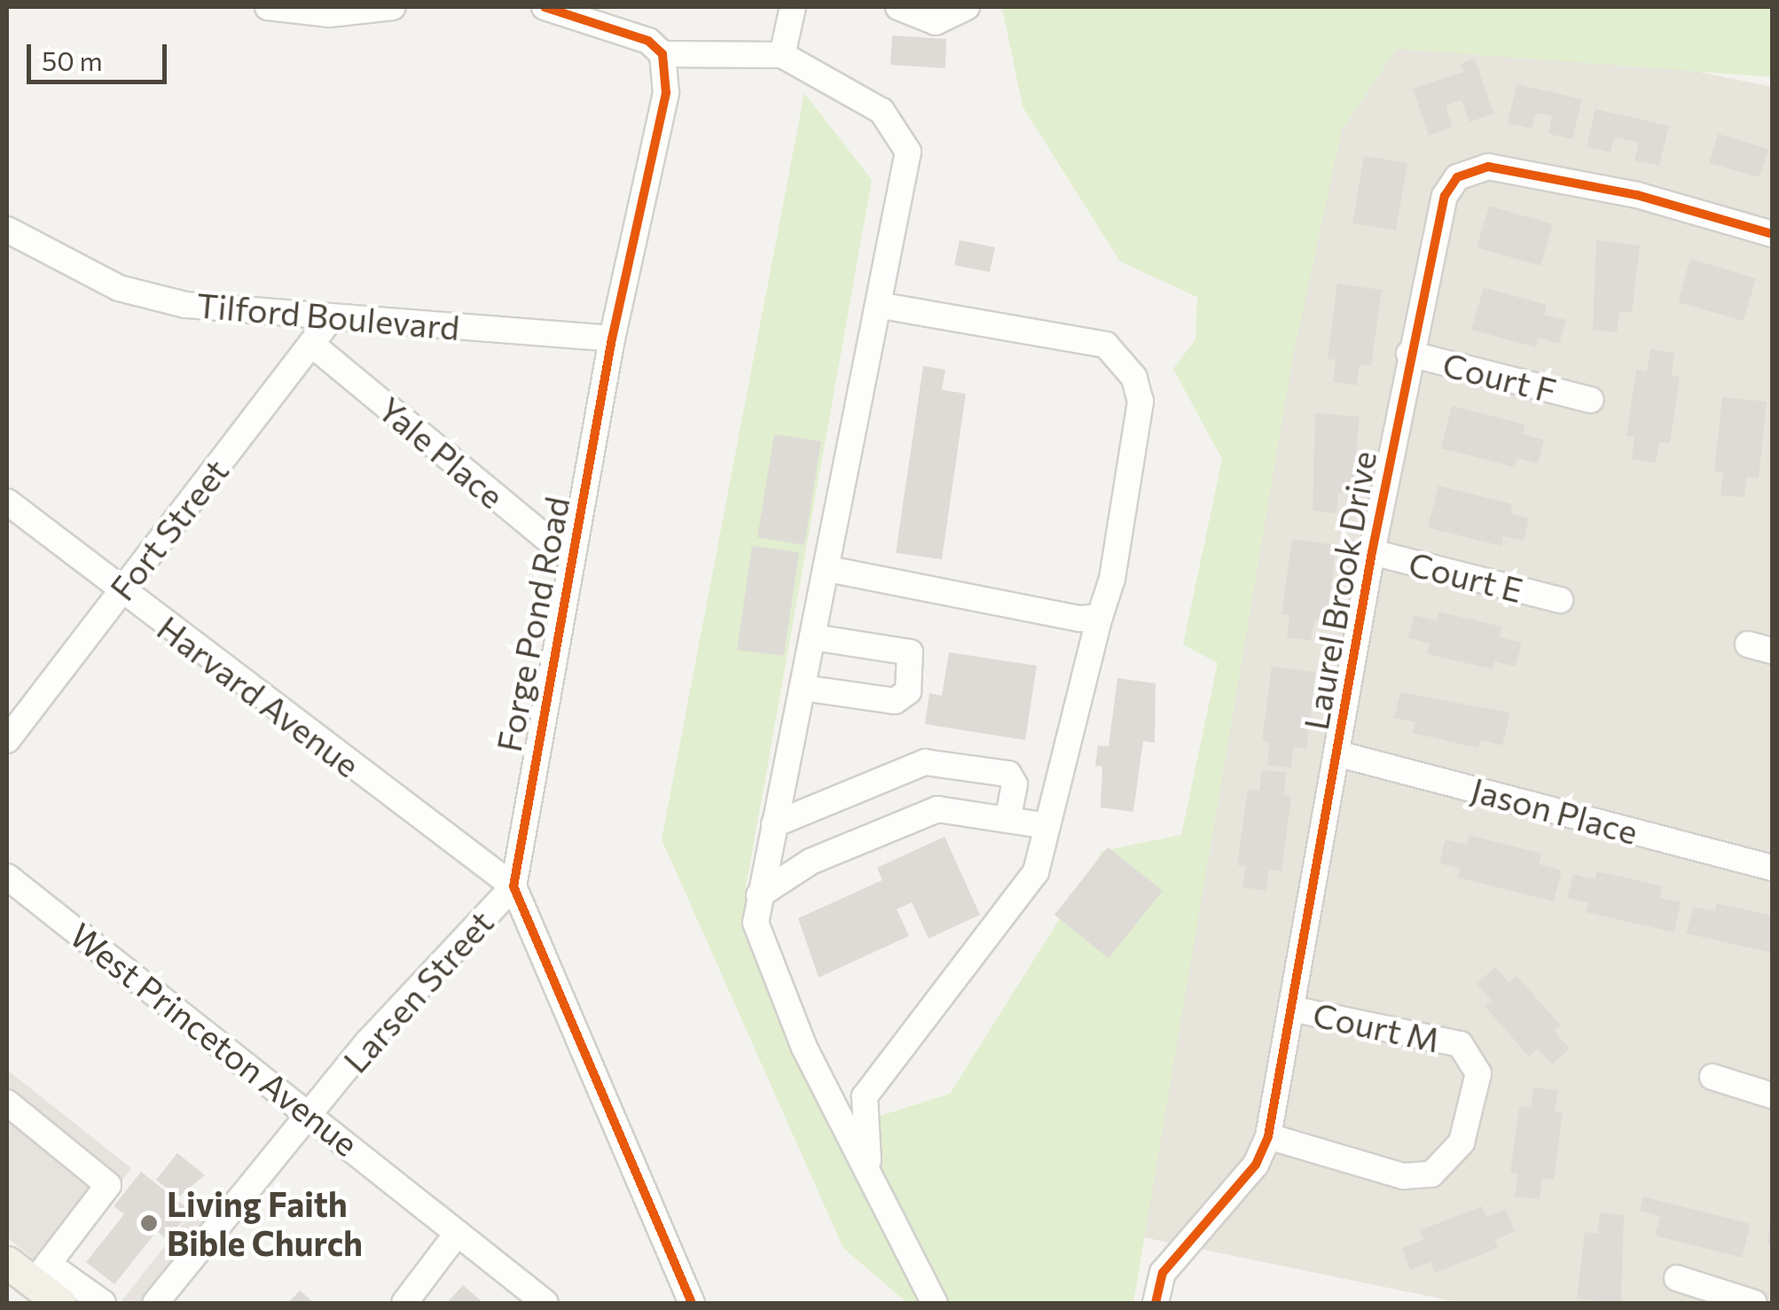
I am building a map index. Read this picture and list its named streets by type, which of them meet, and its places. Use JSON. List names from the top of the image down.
{
  "streets": {
    "street": [
      "Tilford Boulevard",
      "Court F",
      "Yale Place",
      "Fort Street",
      "Court E",
      "Laurel Brook Drive",
      "Forge Pond Road",
      "Harvard Avenue",
      "Jason Place",
      "Larsen Street",
      "Court M",
      "West Princeton Avenue"
    ]
  },
  "crossings": [
    ["Tilford Boulevard", "Fort Street"],
    ["Tilford Boulevard", "Forge Pond Road"],
    ["Court F", "Laurel Brook Drive"],
    ["Yale Place", "Fort Street"],
    ["Yale Place", "Forge Pond Road"],
    ["Fort Street", "Harvard Avenue"],
    ["Court E", "Laurel Brook Drive"],
    ["Laurel Brook Drive", "Jason Place"],
    ["Laurel Brook Drive", "Court M"],
    ["Forge Pond Road", "Harvard Avenue"],
    ["Forge Pond Road", "Larsen Street"],
    ["Harvard Avenue", "Larsen Street"],
    ["Larsen Street", "West Princeton Avenue"]
  ],
  "places": ["Living Faith Bible Church"],
  "scale_bar": "50 m"
}
